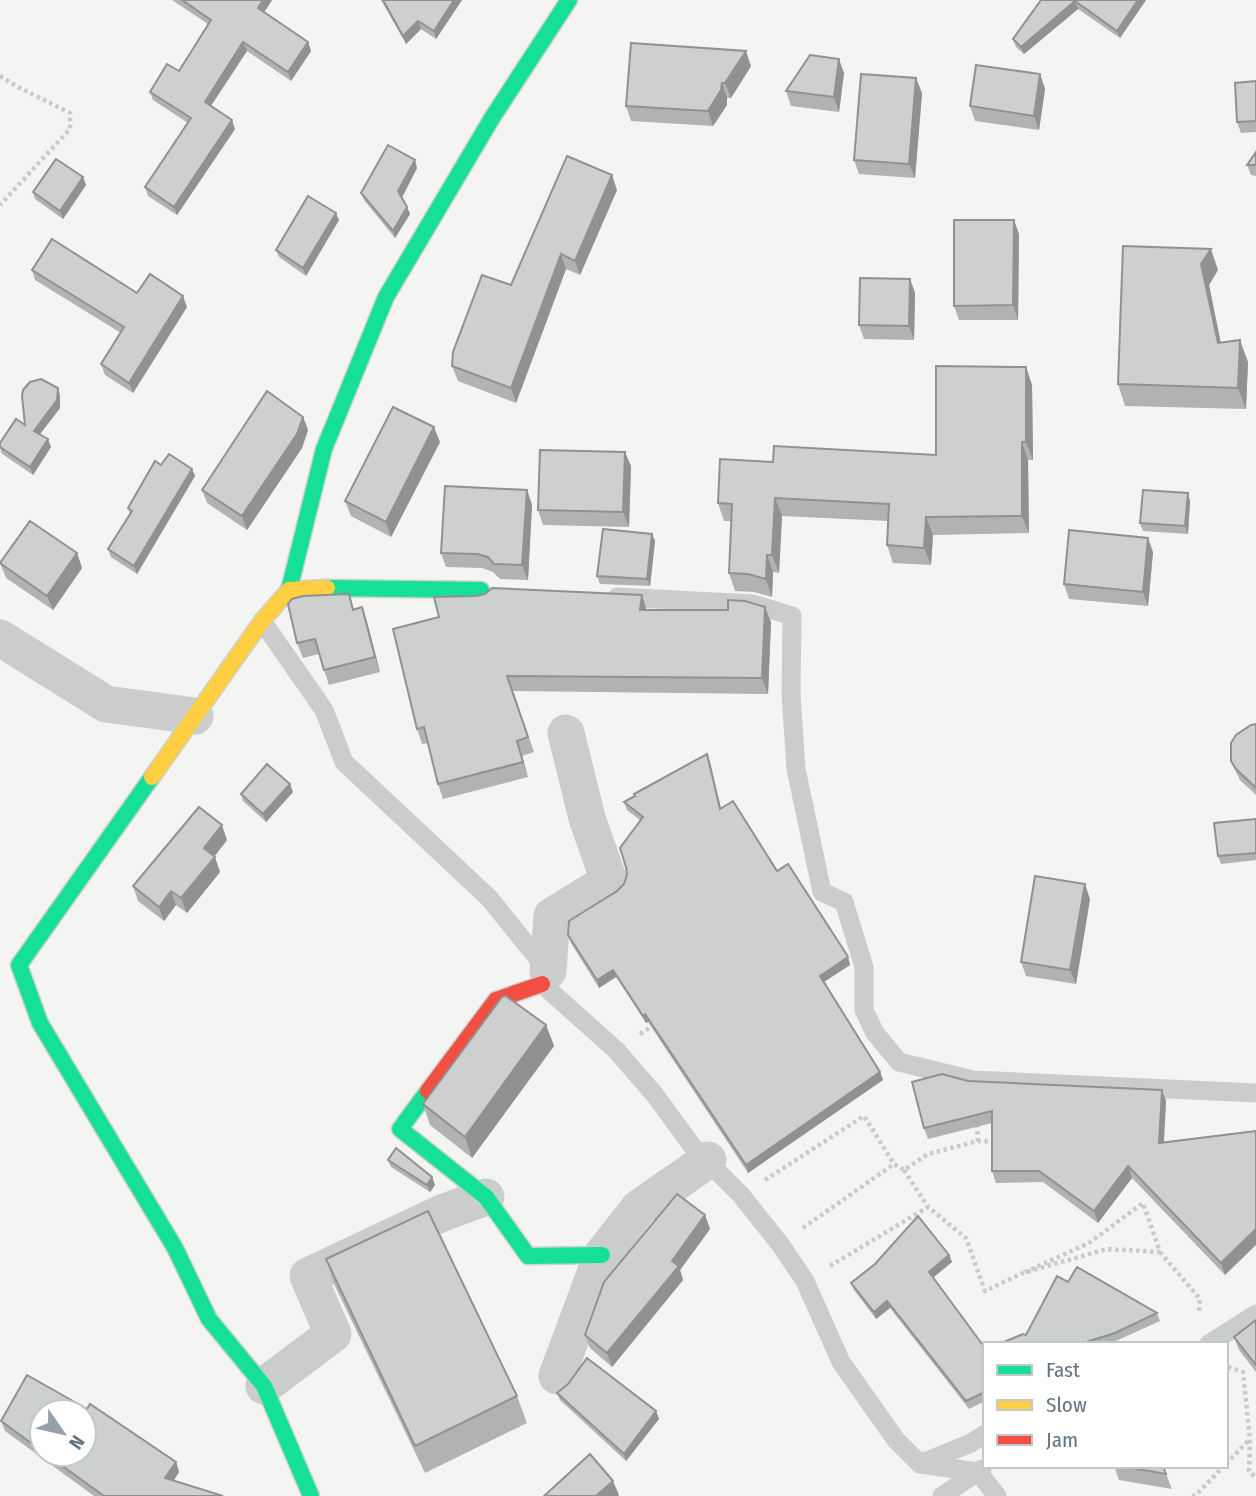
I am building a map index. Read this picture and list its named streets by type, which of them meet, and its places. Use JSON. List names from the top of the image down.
{
  "legend": ["Fast", "Slow", "Jam"],
  "north": "bottom right"
}
